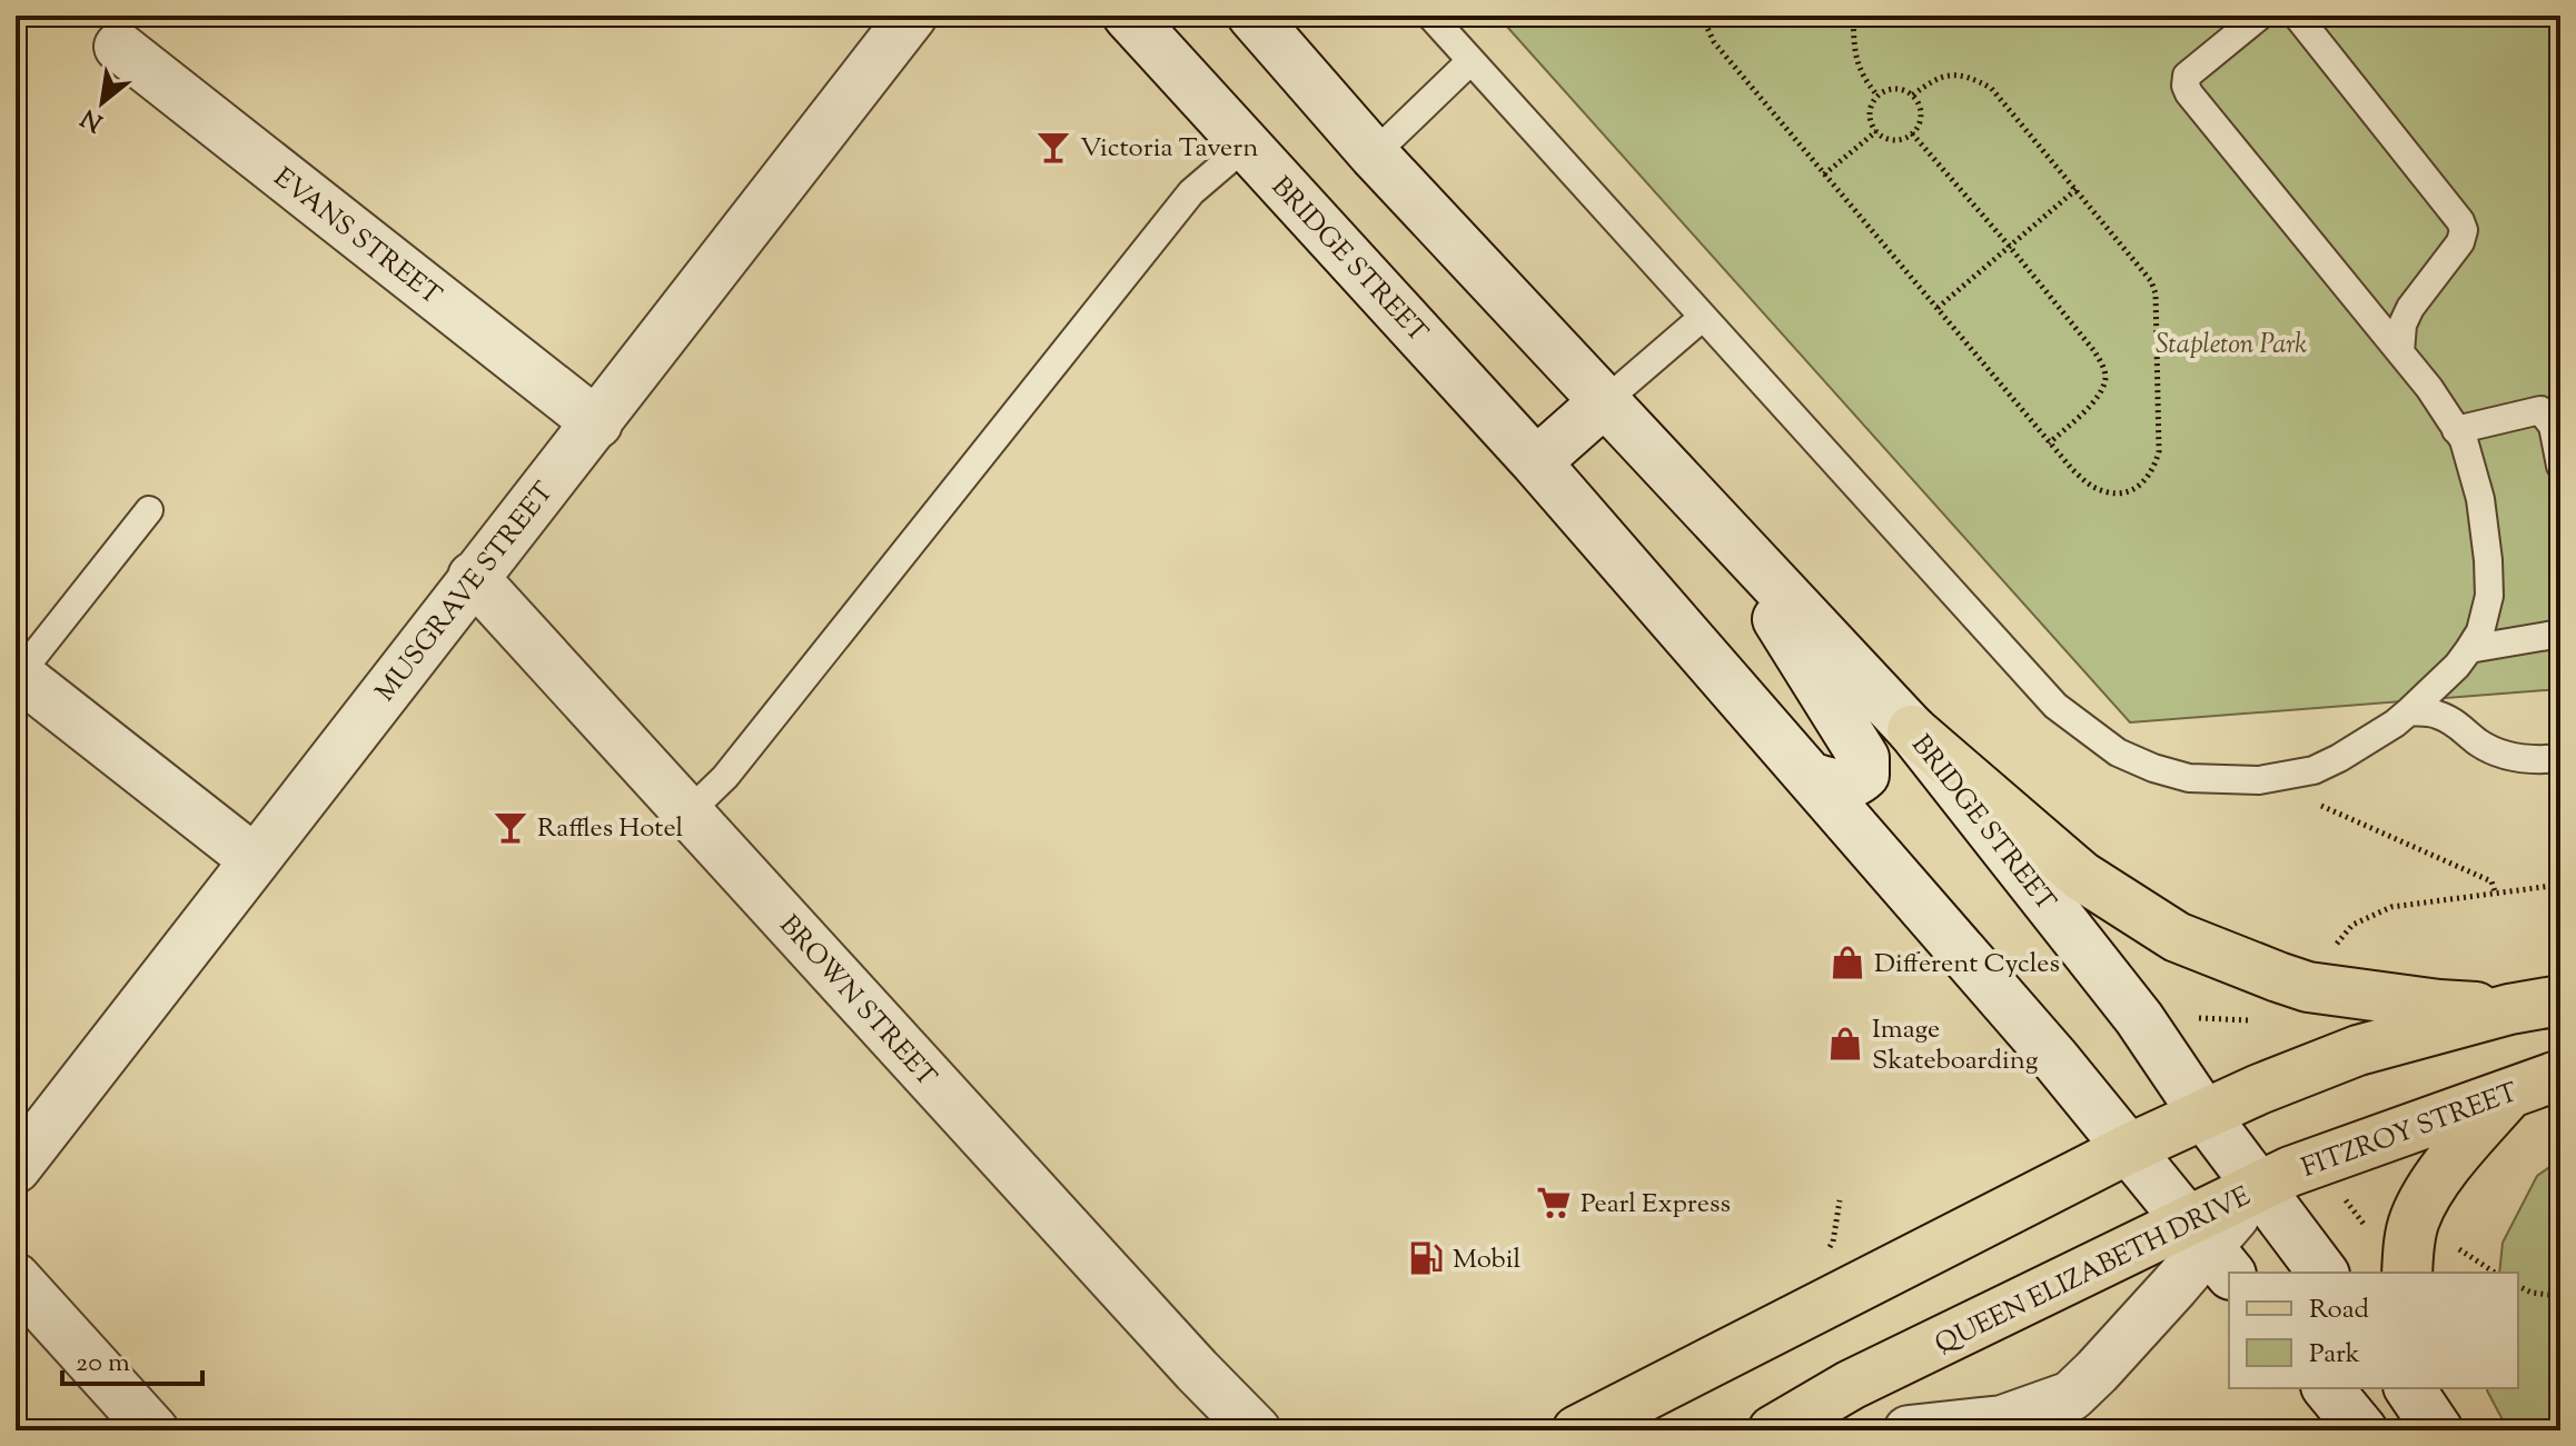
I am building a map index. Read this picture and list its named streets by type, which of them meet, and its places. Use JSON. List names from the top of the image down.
{
  "streets": {
    "main road": ["FITZROY STREET", "QUEEN ELIZABETH DRIVE"],
    "street": [
      "EVANS STREET",
      "BRIDGE STREET",
      "MUSGRAVE STREET",
      "BROWN STREET"
    ]
  },
  "crossings": [
    ["EVANS STREET", "MUSGRAVE STREET"],
    ["BRIDGE STREET", "FITZROY STREET"],
    ["BRIDGE STREET", "QUEEN ELIZABETH DRIVE"],
    ["MUSGRAVE STREET", "BROWN STREET"],
    ["FITZROY STREET", "QUEEN ELIZABETH DRIVE"]
  ],
  "parks": ["Stapleton Park"],
  "places": {
    "bar": ["Victoria Tavern", "Raffles Hotel"],
    "shop": ["Different Cycles", "Image Skateboarding"],
    "supermarket": ["Pearl Express"],
    "fuel station": ["Mobil"]
  },
  "legend": ["Road", "Park"],
  "scale_bar": "20 m",
  "north": "bottom left"
}
